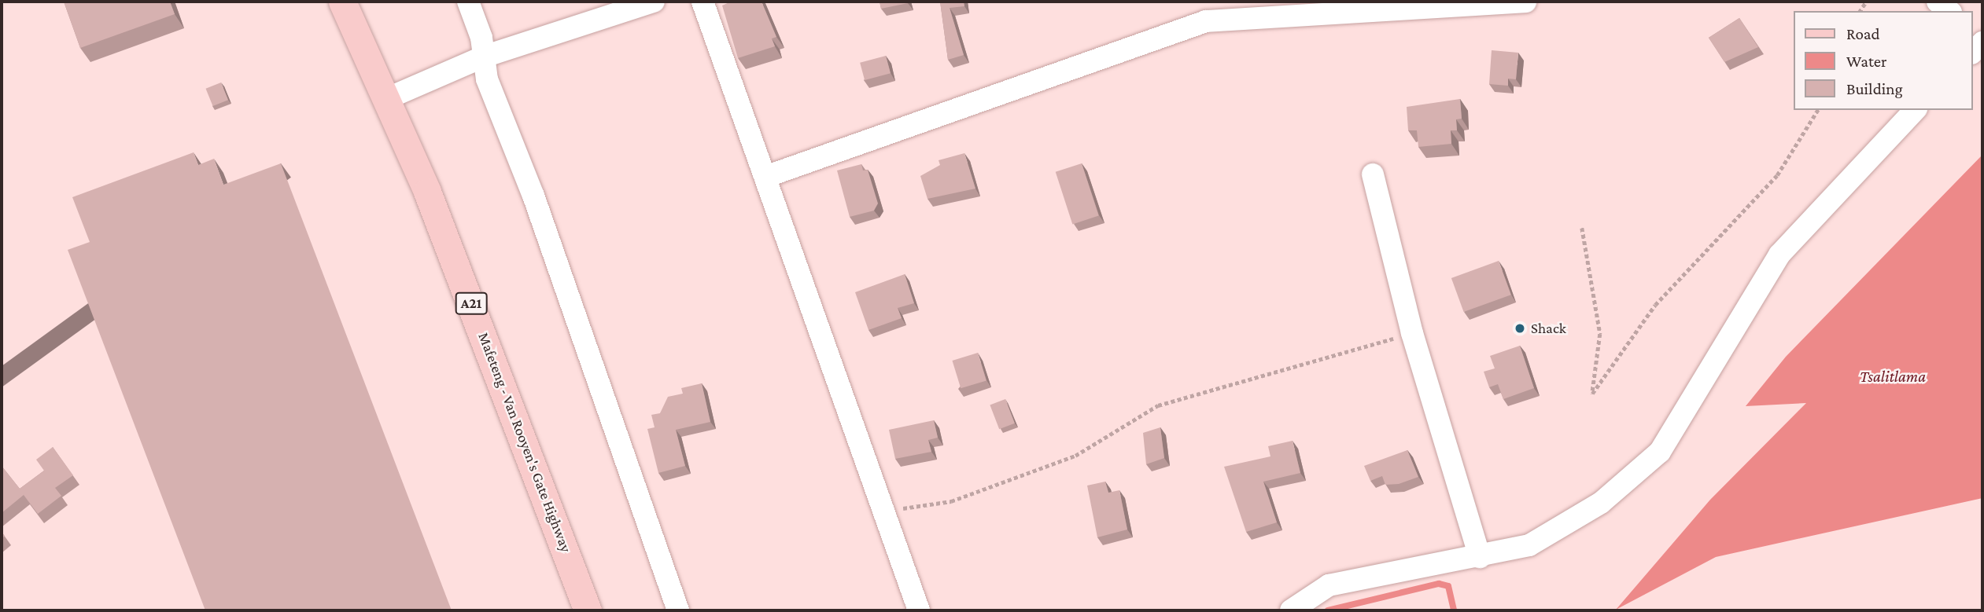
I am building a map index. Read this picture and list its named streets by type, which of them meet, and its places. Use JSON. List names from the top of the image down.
{
  "streets": {
    "main road": ["A21", "Mafeteng - Van Rooyen's Gate Highway"]
  },
  "water": ["Tsalitlama"],
  "places": ["Shack"],
  "legend": ["Road", "Water", "Building"]
}
